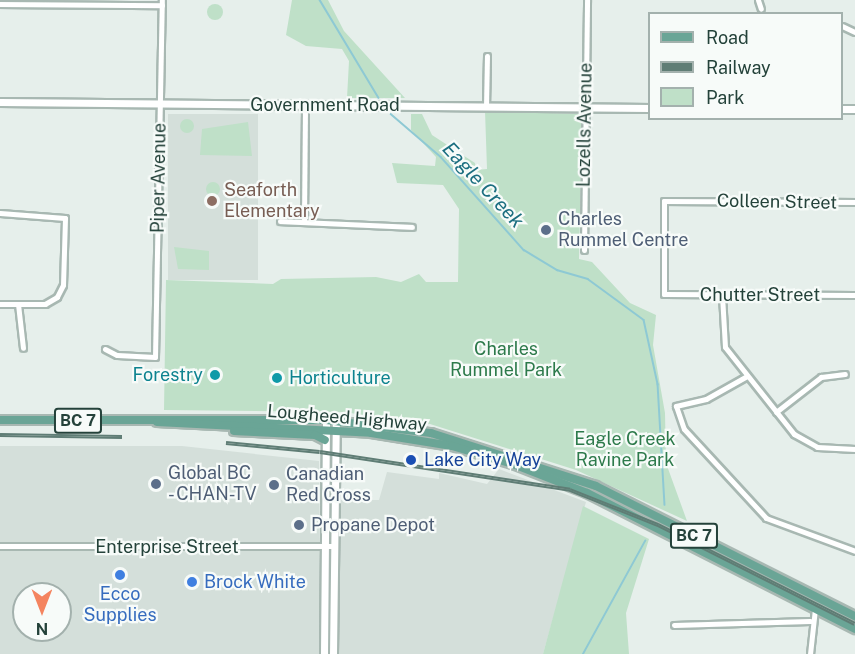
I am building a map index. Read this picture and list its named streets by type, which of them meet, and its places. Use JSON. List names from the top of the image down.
{
  "streets": {
    "main road": ["Lougheed Highway", "BC 7"],
    "street": [
      "Government Road",
      "Lozells Avenue",
      "Piper Avenue",
      "Colleen Street",
      "Chutter Street",
      "Enterprise Street"
    ]
  },
  "crossings": [
    ["Government Road", "Lozells Avenue"],
    ["Government Road", "Piper Avenue"],
    ["Colleen Street", "Chutter Street"]
  ],
  "water": ["Eagle Creek"],
  "parks": ["Charles Rummel Park", "Eagle Creek Ravine Park"],
  "places": [
    "Seaforth Elementary",
    "Charles Rummel Centre",
    "Forestry",
    "Horticulture",
    "Lake City Way",
    "Global BC - CHAN-TV",
    "Canadian Red Cross",
    "Propane Depot",
    "Ecco Supplies",
    "Brock White"
  ],
  "legend": ["Road", "Railway", "Park"],
  "north": "bottom"
}
